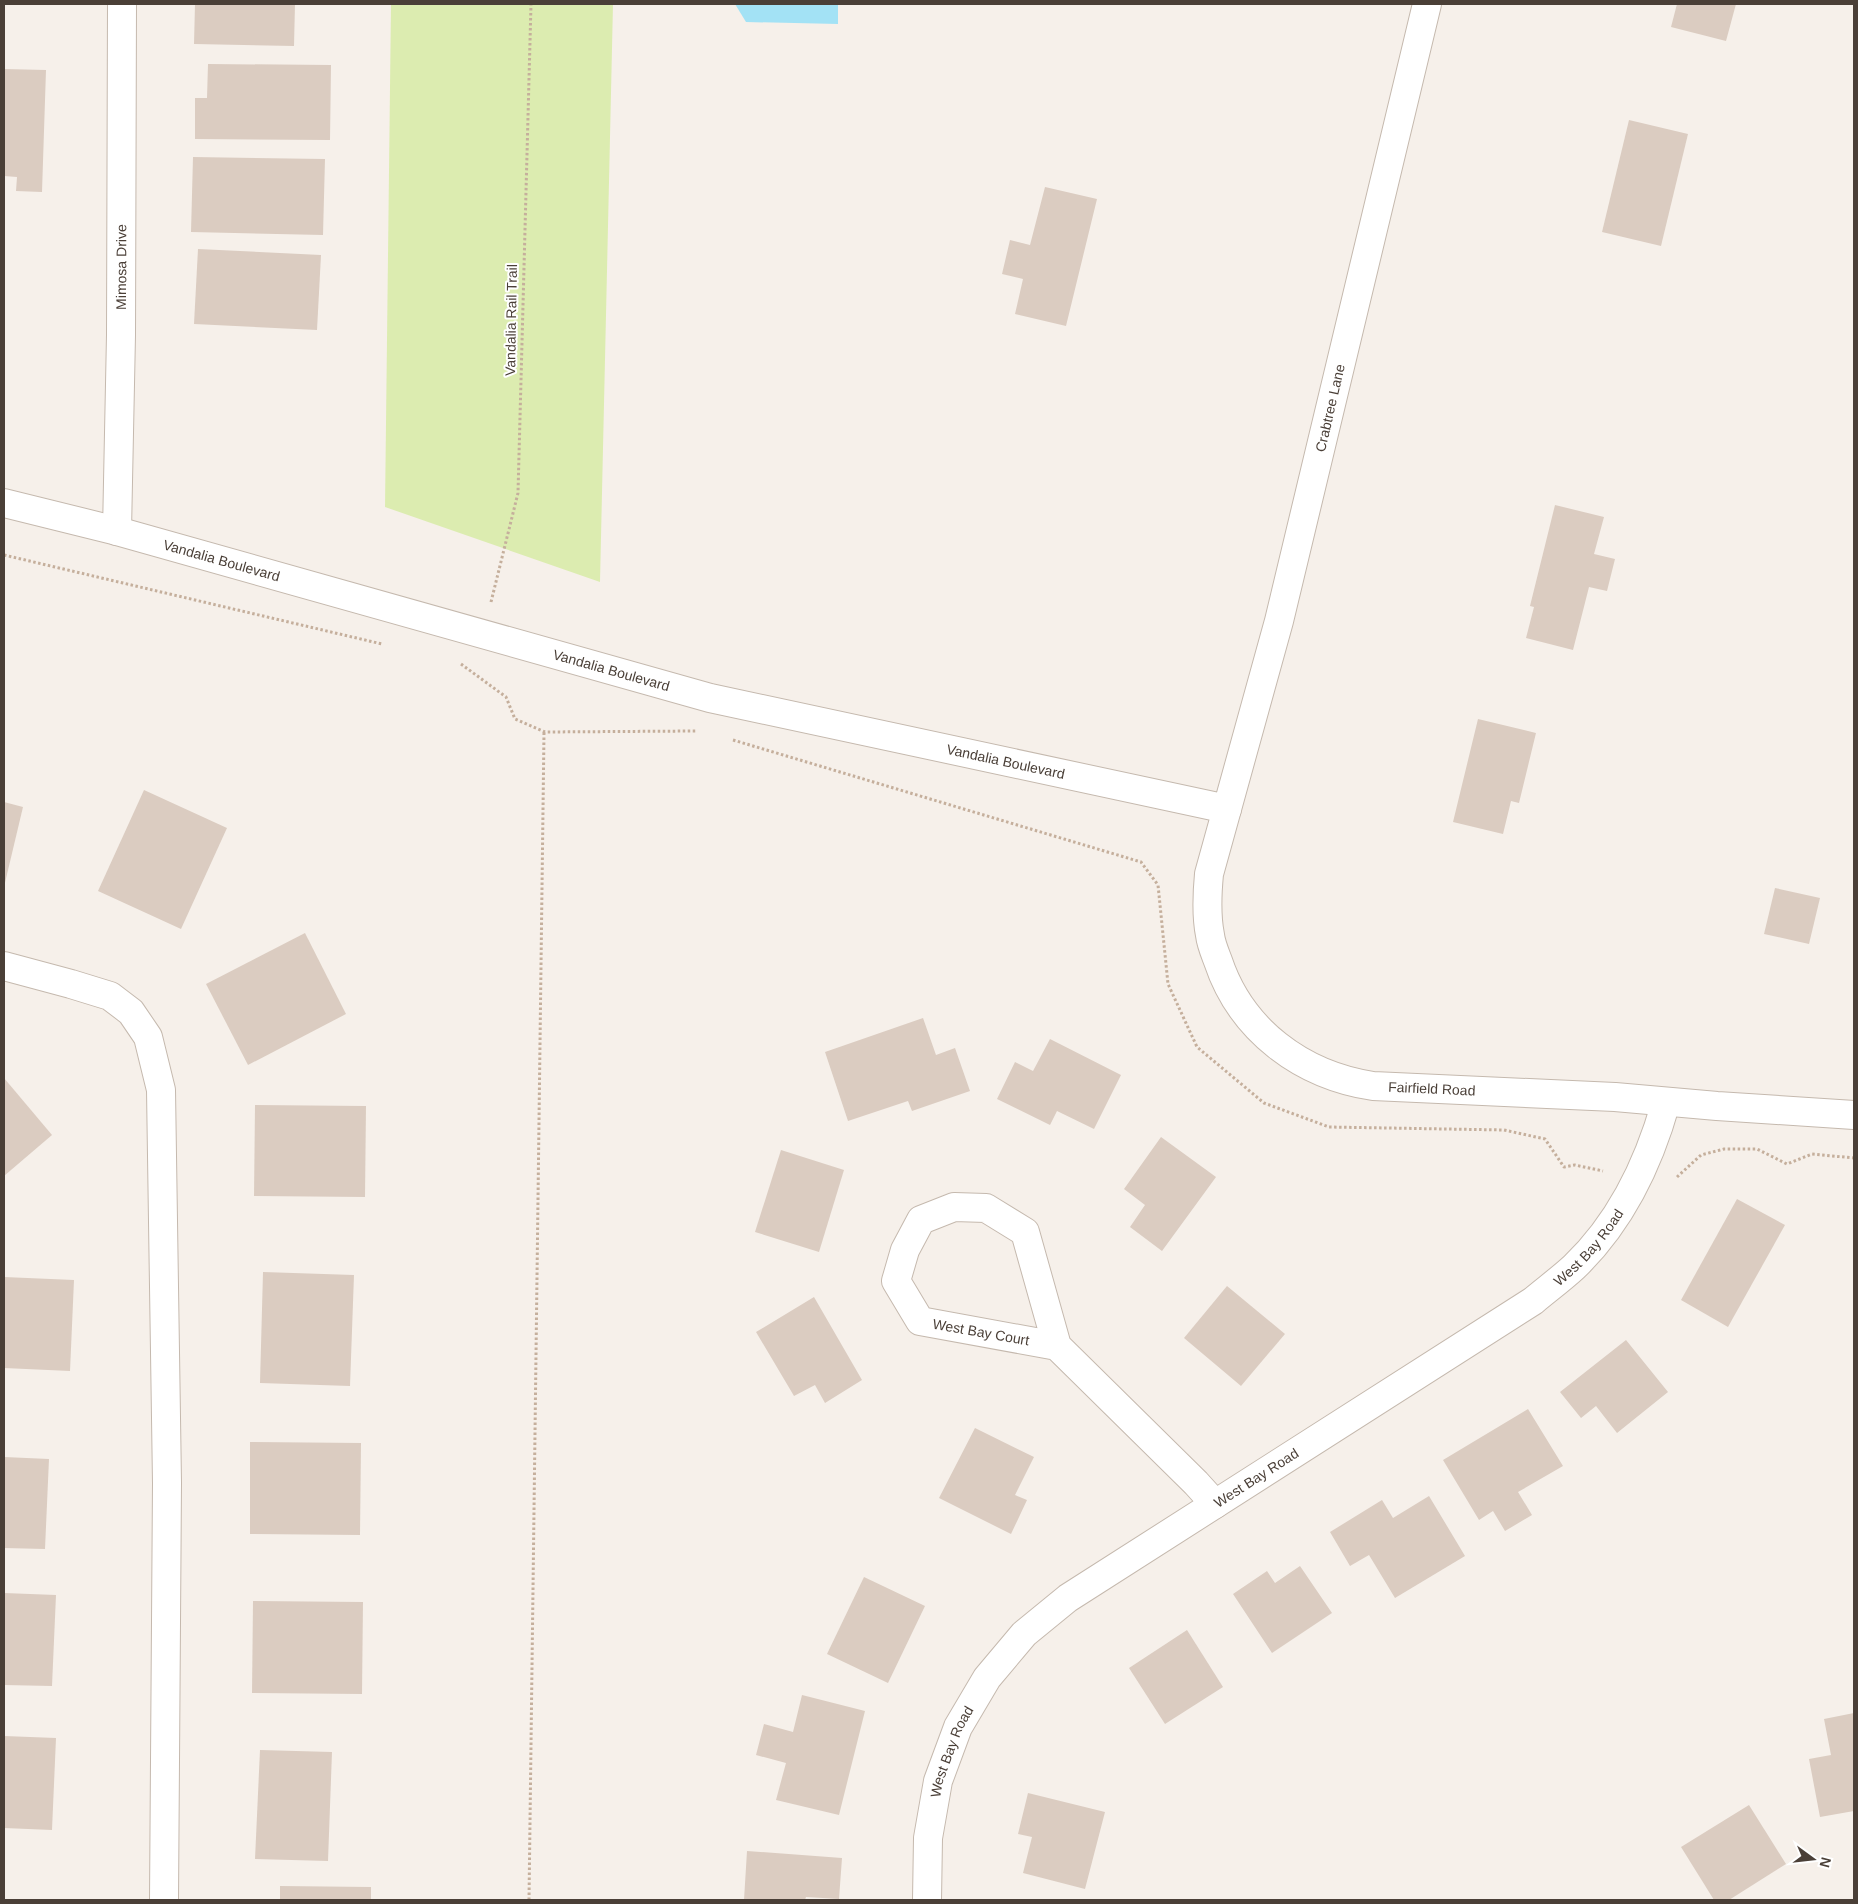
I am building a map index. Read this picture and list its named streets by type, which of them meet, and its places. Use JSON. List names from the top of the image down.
{
  "streets": {
    "street": [
      "Mimosa Drive",
      "Crabtree Lane",
      "Vandalia Boulevard",
      "Fairfield Road",
      "West Bay Road",
      "West Bay Court"
    ],
    "path": ["Vandalia Rail Trail"]
  },
  "crossings": [
    ["Mimosa Drive", "Vandalia Boulevard"],
    ["Vandalia Rail Trail", "Vandalia Boulevard"],
    ["Crabtree Lane", "Vandalia Boulevard"],
    ["Crabtree Lane", "Fairfield Road"],
    ["Vandalia Boulevard", "Fairfield Road"],
    ["Fairfield Road", "West Bay Road"],
    ["West Bay Road", "West Bay Court"]
  ],
  "north": "right"
}
